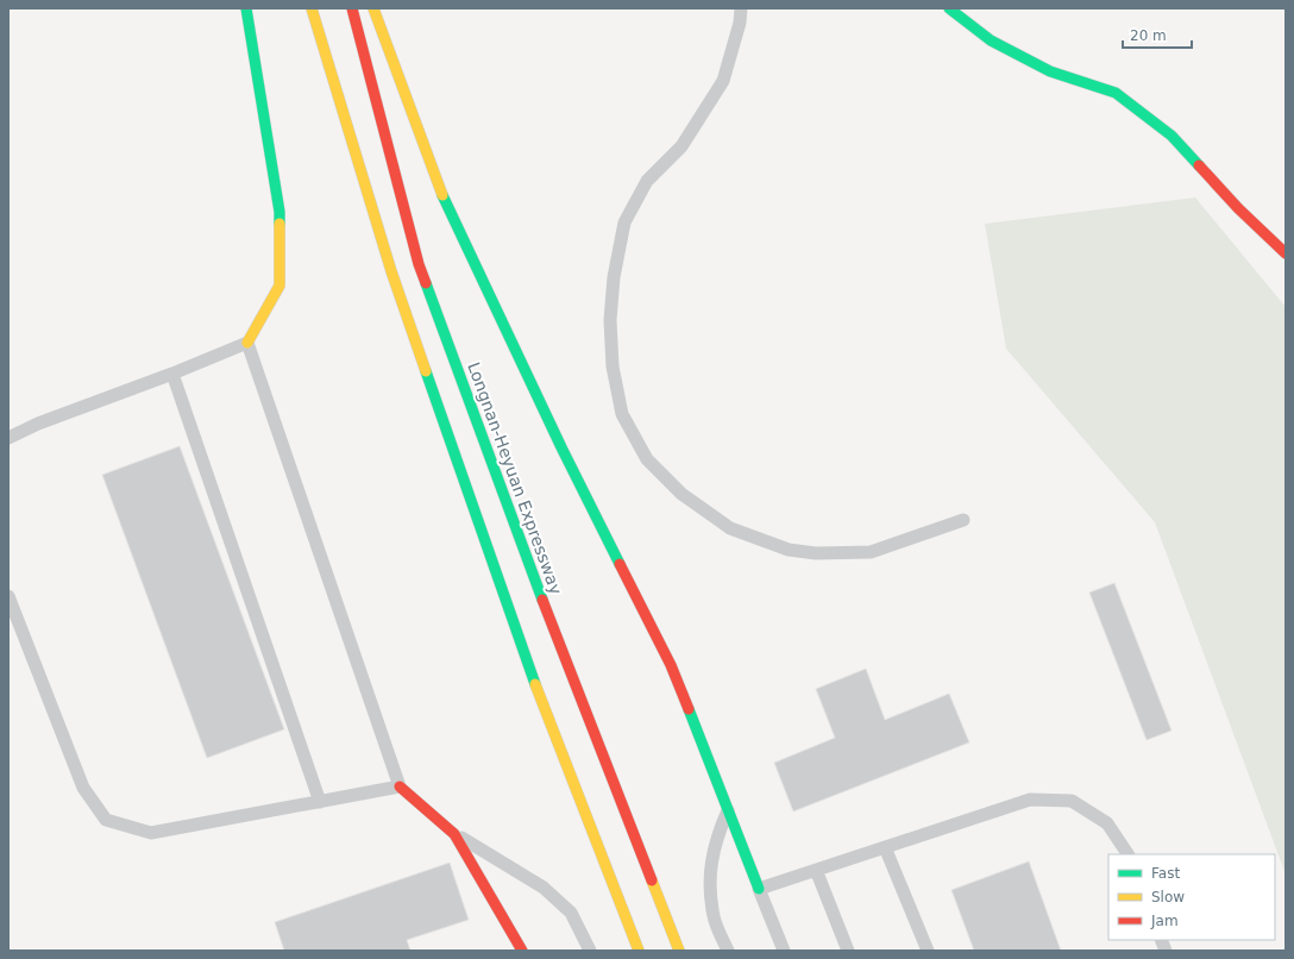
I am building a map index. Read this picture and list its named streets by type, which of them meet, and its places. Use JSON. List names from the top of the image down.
{
  "streets": {
    "main road": ["Longnan-Heyuan Expressway"]
  },
  "legend": ["Fast", "Slow", "Jam"],
  "scale_bar": "20 m"
}
